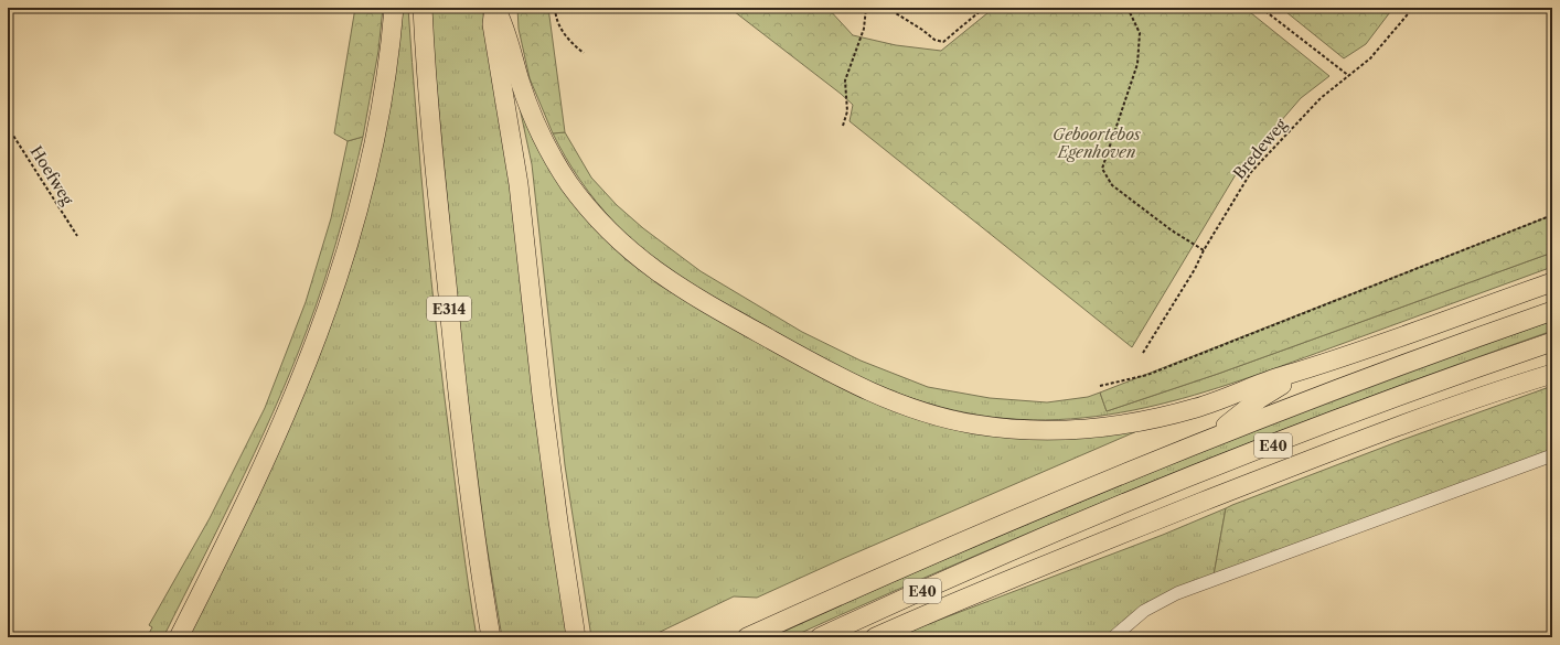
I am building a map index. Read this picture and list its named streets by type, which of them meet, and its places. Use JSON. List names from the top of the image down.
{
  "streets": {
    "highway": ["E314", "E40"],
    "path": ["Bredeweg", "Hoefweg"]
  },
  "parks": ["Geboortebos Egenhoven"]
}
